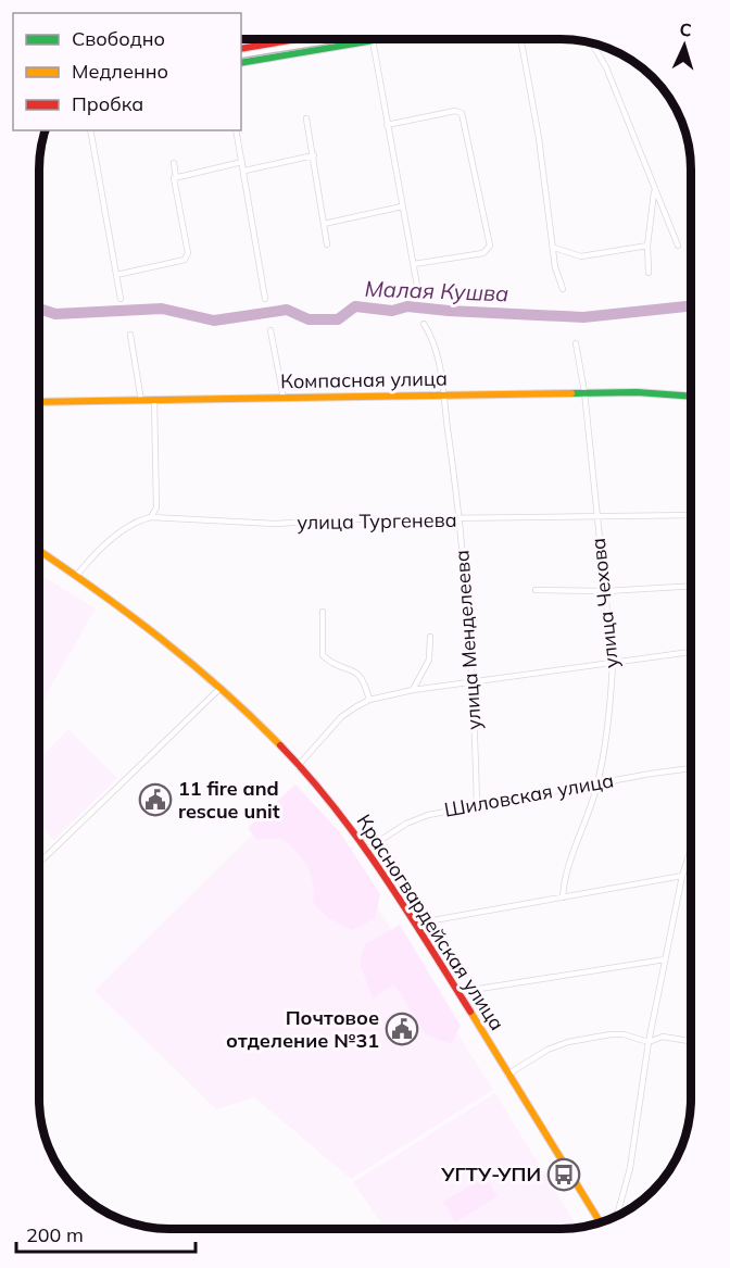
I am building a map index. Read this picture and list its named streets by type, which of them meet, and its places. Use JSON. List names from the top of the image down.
{
  "streets": {
    "main road": ["Компасная улица", "Красногвардейская улица"],
    "street": [
      "улица Тургенева",
      "улица Чехова",
      "улица Менделеева",
      "Шиловская улица"
    ]
  },
  "crossings": [
    ["Компасная улица", "улица Чехова"],
    ["Компасная улица", "улица Менделеева"],
    ["улица Тургенева", "улица Чехова"],
    ["улица Тургенева", "улица Менделеева"],
    ["улица Чехова", "Шиловская улица"],
    ["улица Менделеева", "Шиловская улица"],
    ["Шиловская улица", "Красногвардейская улица"]
  ],
  "water": ["Малая Кушва"],
  "places": {
    "public building": ["11 fire and rescue unit", "Почтовое отделение №31"],
    "bus stop": ["УГТУ-УПИ"]
  },
  "legend": ["Свободно", "Медленно", "Пробка"],
  "scale_bar": "200 m",
  "north": "top"
}
